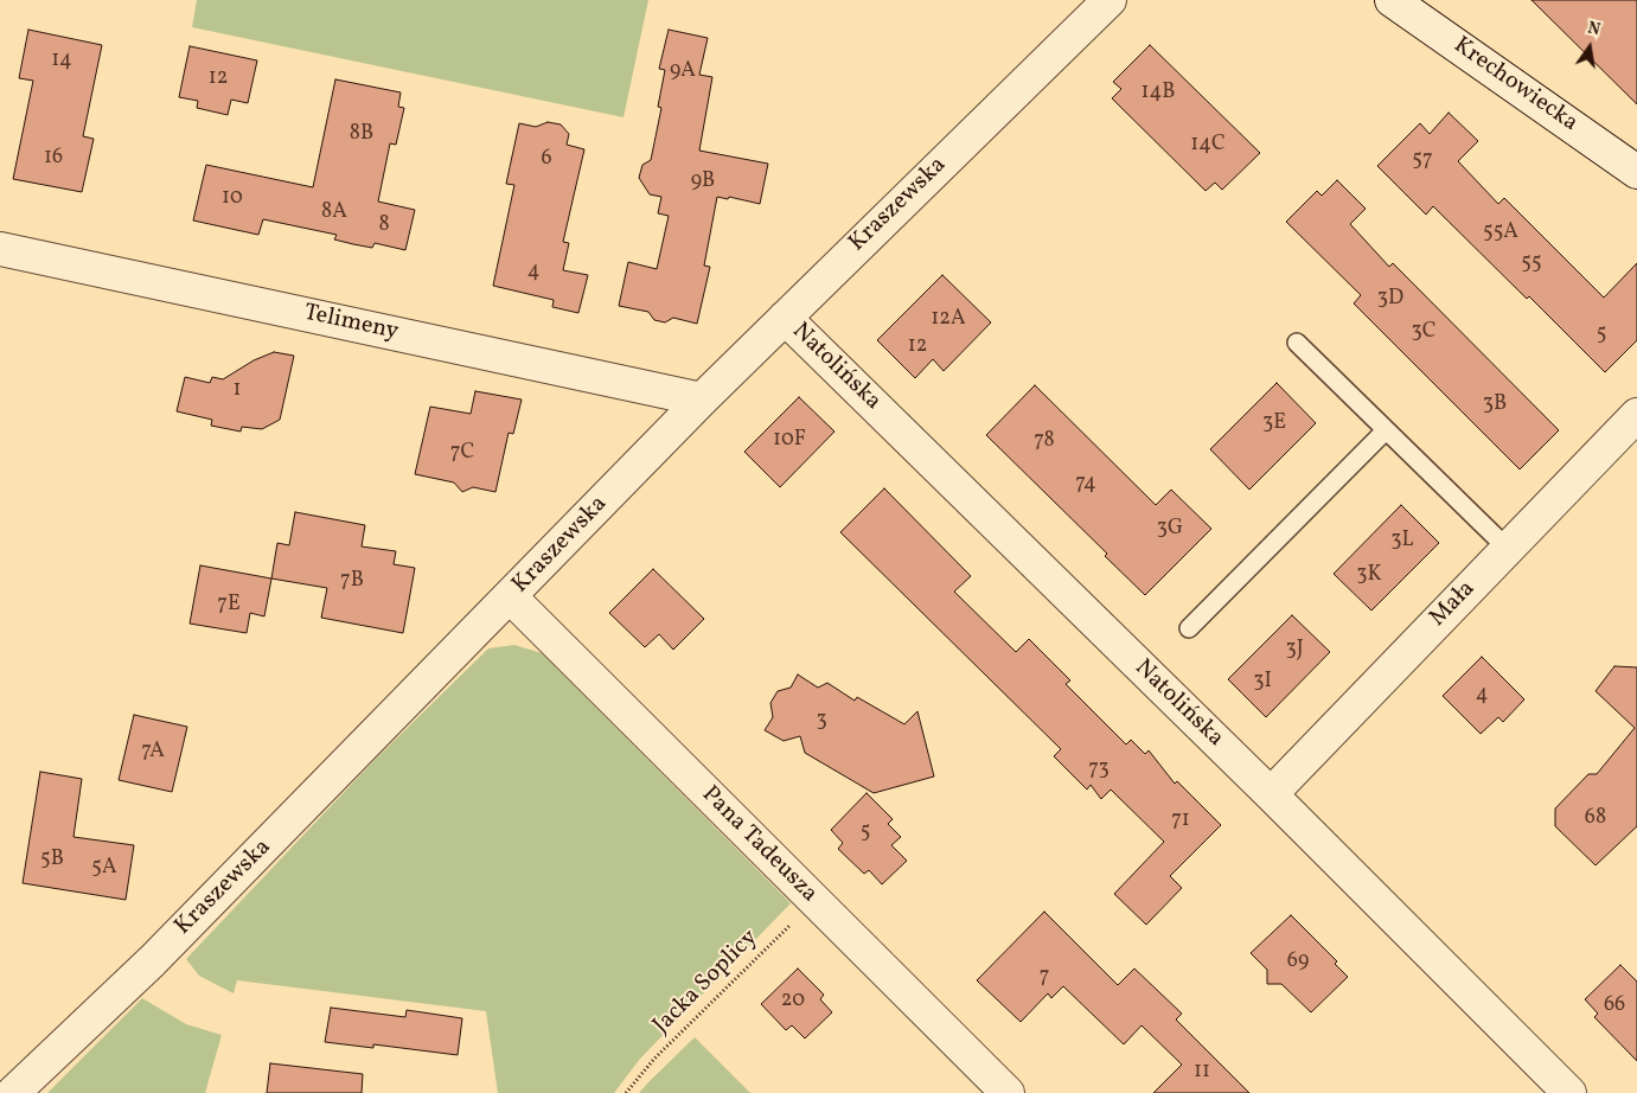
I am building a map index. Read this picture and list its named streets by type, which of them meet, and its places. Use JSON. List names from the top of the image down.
{
  "streets": {
    "street": [
      "Krechowiecka",
      "Kraszewska",
      "Telimeny",
      "Natolińska",
      "Mała",
      "Pana Tadeusza"
    ],
    "path": ["Jacka Soplicy"]
  },
  "crossings": [
    ["Kraszewska", "Telimeny"],
    ["Kraszewska", "Natolińska"],
    ["Kraszewska", "Pana Tadeusza"],
    ["Natolińska", "Mała"],
    ["Pana Tadeusza", "Jacka Soplicy"]
  ],
  "house_numbers": [
    "14",
    "9A",
    "12",
    "14B",
    "8B",
    "14C",
    "16",
    "6",
    "57",
    "9B",
    "10",
    "8A",
    "8",
    "55A",
    "55",
    "4",
    "3D",
    "12A",
    "3C",
    "5",
    "12",
    "1",
    "3B",
    "3E",
    "10F",
    "78",
    "7C",
    "74",
    "3G",
    "3L",
    "3K",
    "7B",
    "7E",
    "3J",
    "3I",
    "4",
    "3",
    "7A",
    "73",
    "68",
    "71",
    "5",
    "5B",
    "5A",
    "69",
    "7",
    "20",
    "66",
    "11"
  ],
  "north": "top"
}
